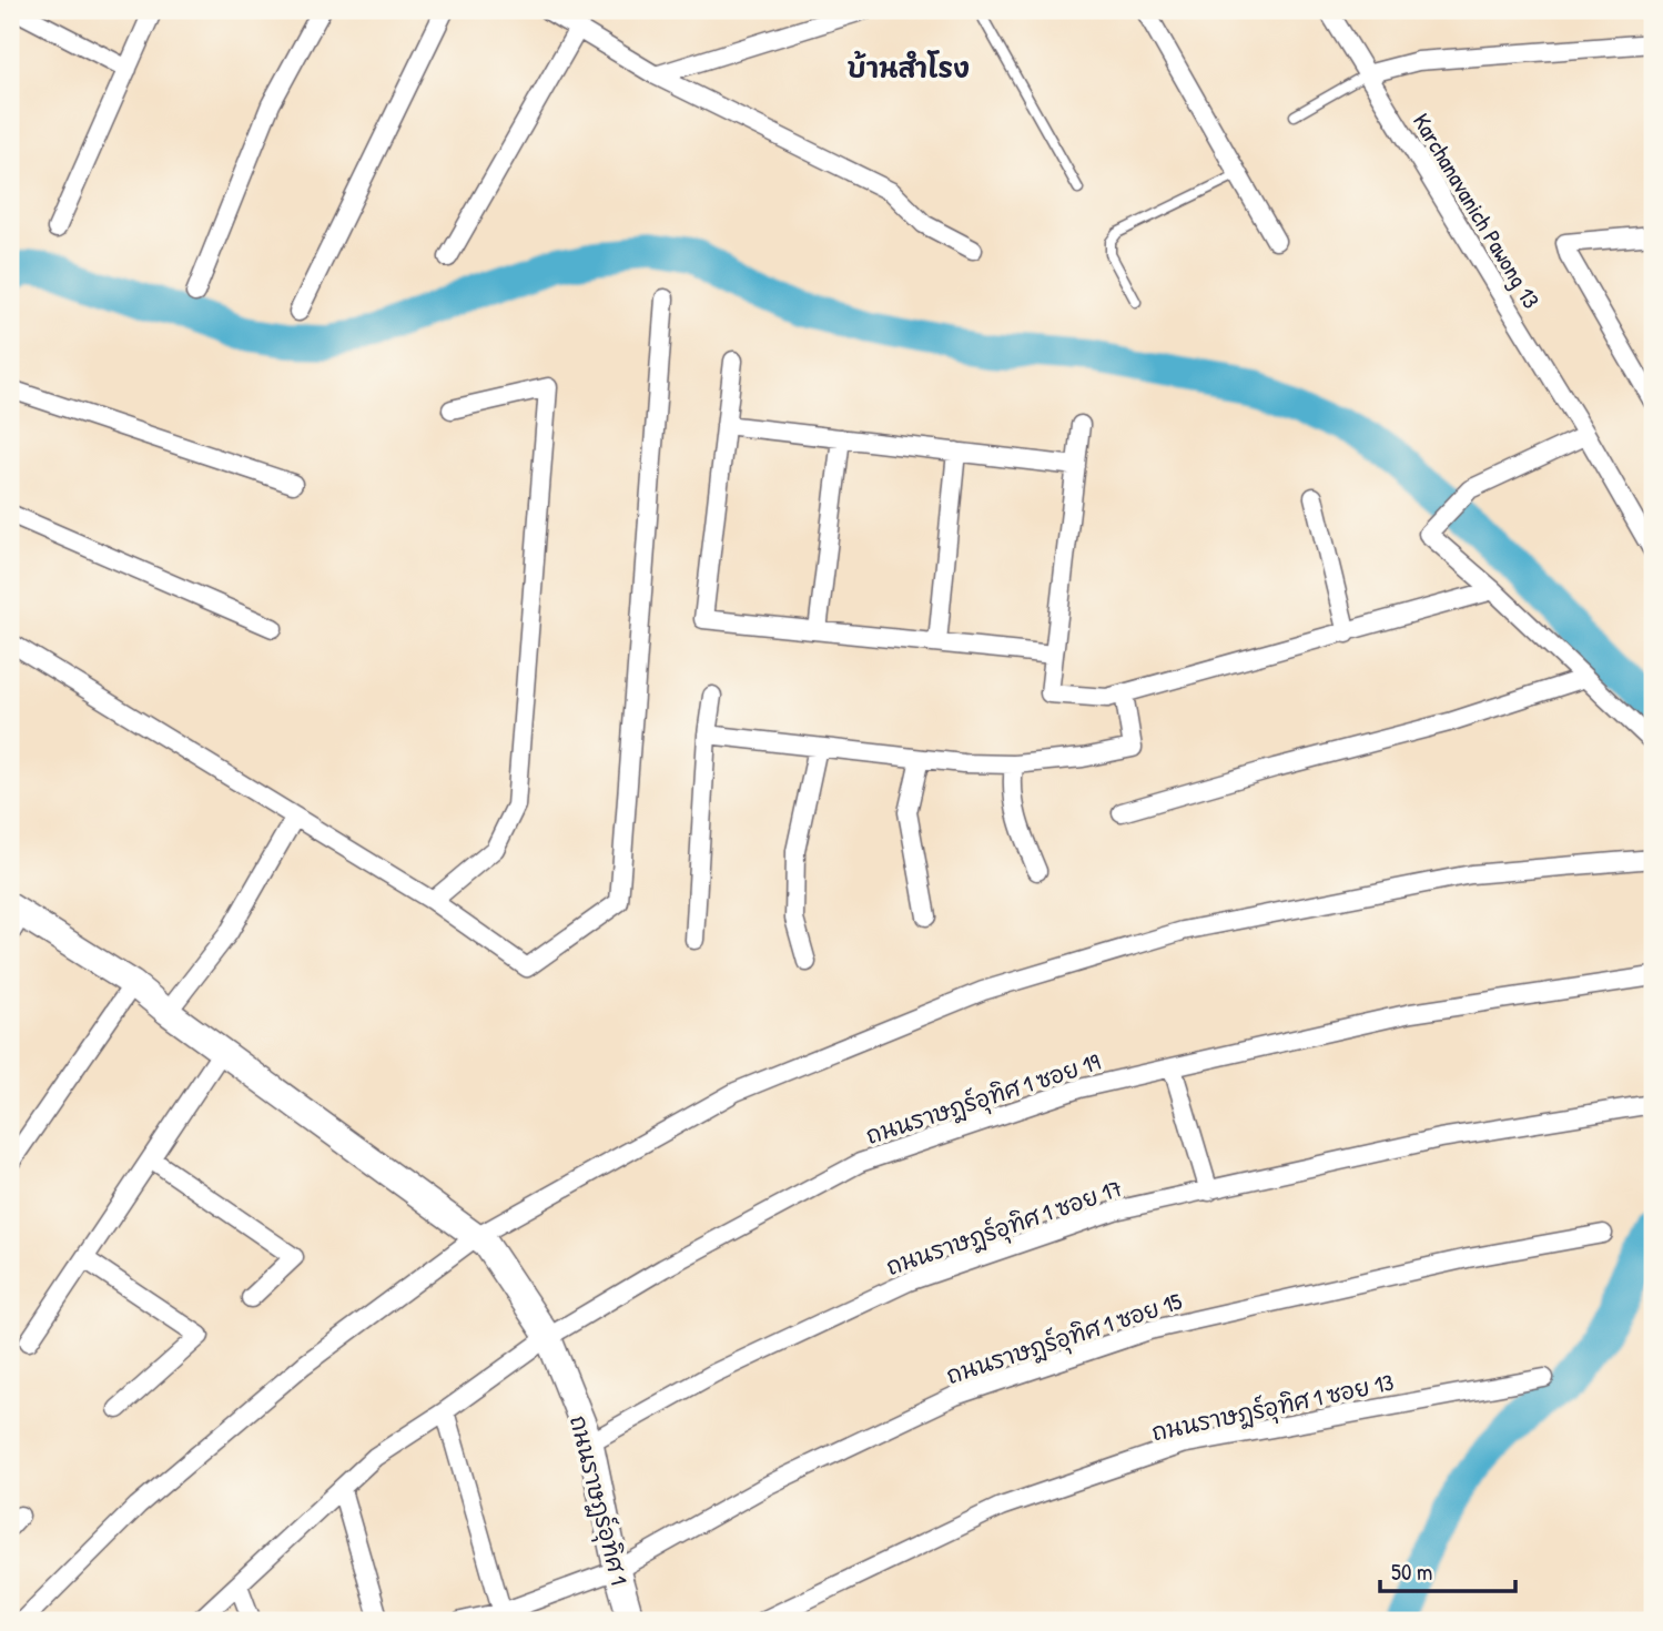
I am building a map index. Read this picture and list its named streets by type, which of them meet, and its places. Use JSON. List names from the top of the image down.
{
  "streets": {
    "street": [
      "Karchanavanich Pawong 13",
      "ถนนราษฎร์อุทิศ 1 ซอย 19",
      "ถนนราษฎร์อุทิศ 1 ซอย 17",
      "ถนนราษฎร์อุทิศ 1 ซอย 15",
      "ถนนราษฎร์อุทิศ 1 ซอย 13",
      "ถนนราษฎร์อุทิศ 1"
    ]
  },
  "crossings": [
    ["ถนนราษฎร์อุทิศ 1 ซอย 19", "ถนนราษฎร์อุทิศ 1"],
    ["ถนนราษฎร์อุทิศ 1 ซอย 17", "ถนนราษฎร์อุทิศ 1"],
    ["ถนนราษฎร์อุทิศ 1 ซอย 15", "ถนนราษฎร์อุทิศ 1"]
  ],
  "districts": ["บ้านสำโรง"],
  "scale_bar": "50 m"
}
